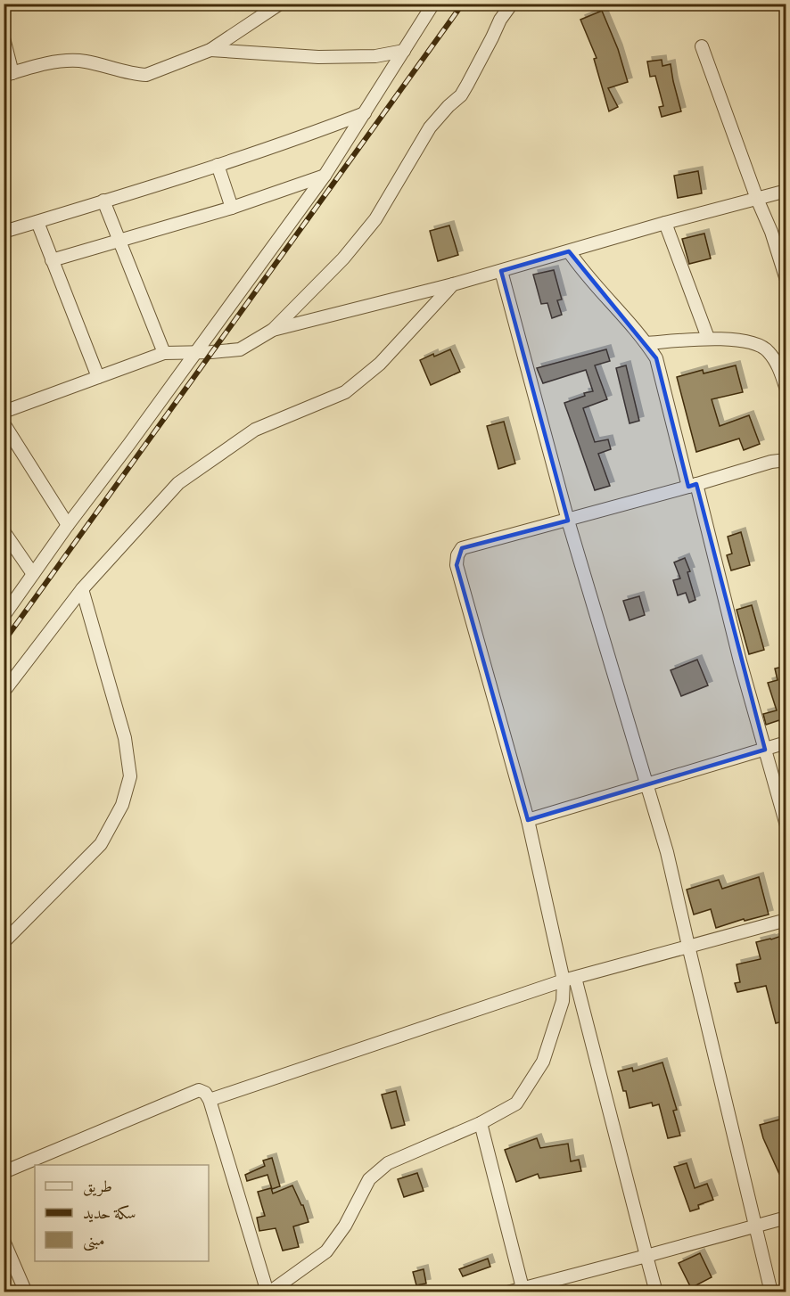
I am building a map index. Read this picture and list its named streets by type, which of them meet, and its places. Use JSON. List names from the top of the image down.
{
  "legend": ["طريق", "سكة حديد", "مبنى"]
}
